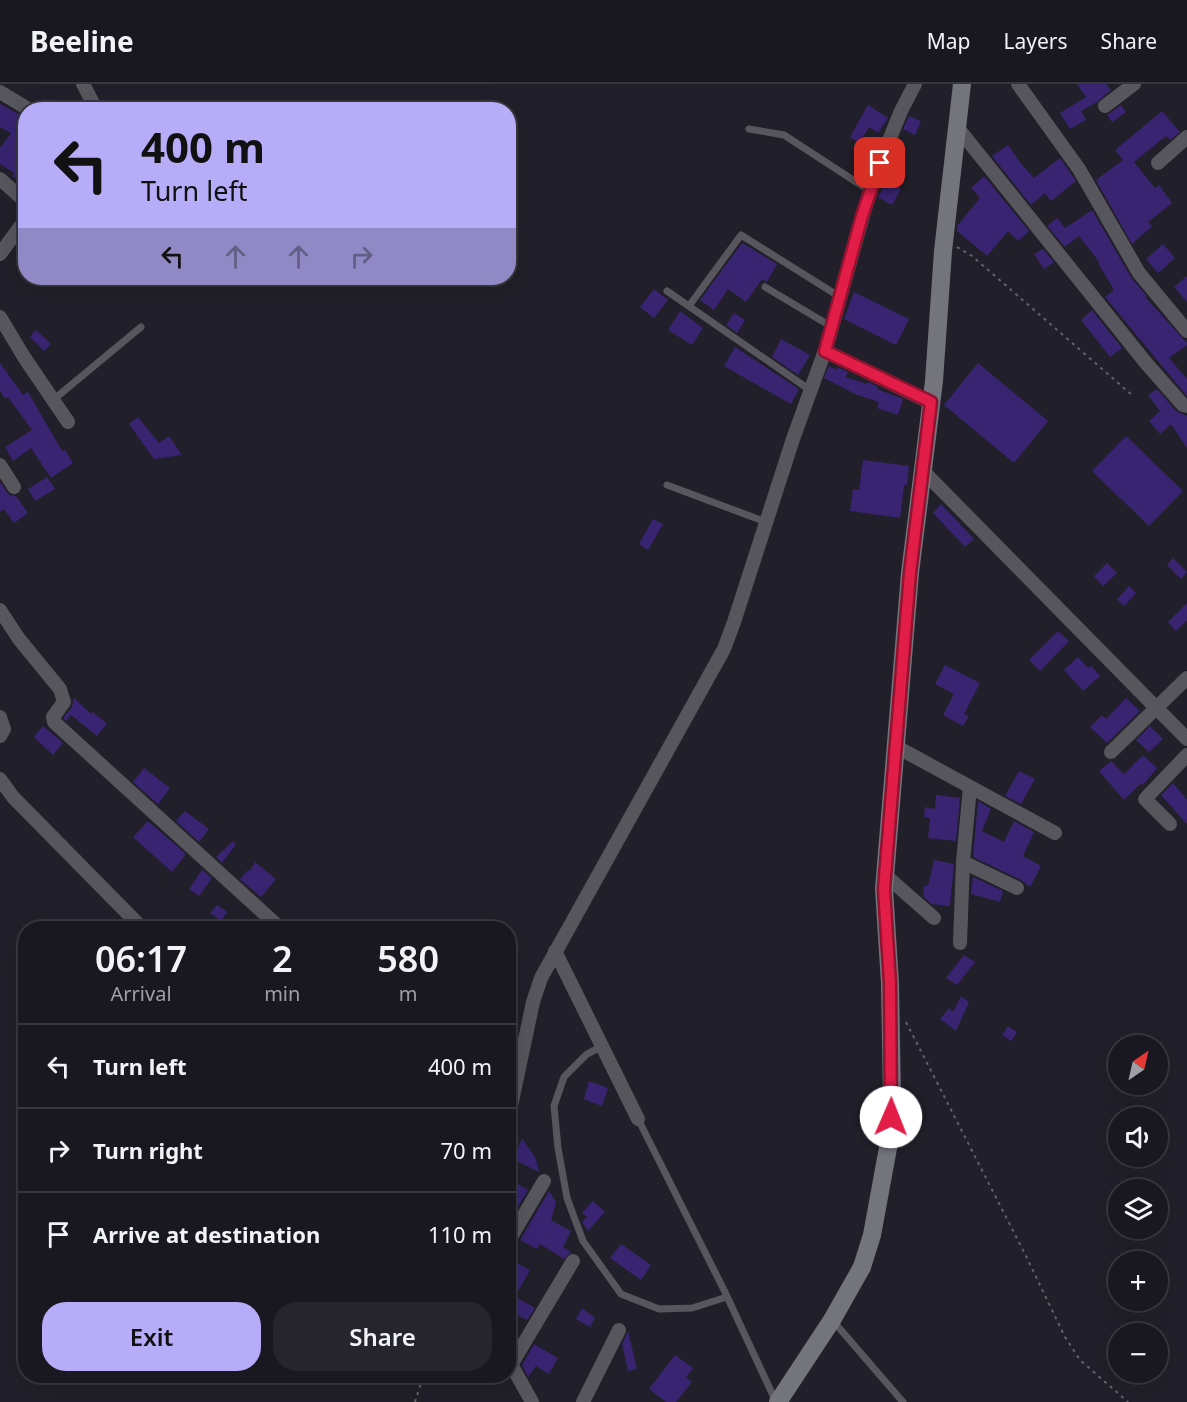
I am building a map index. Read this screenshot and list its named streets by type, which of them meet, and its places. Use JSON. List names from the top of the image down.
{
  "north": "top right",
  "page": {
    "header": "Beeline",
    "nav": ["Map", "Layers", "Share"],
    "turn": ["400 m", "Turn left"],
    "eta": [
      "06:17",
      "Arrival",
      "2",
      "min",
      "580",
      "m"
    ],
    "list": [
      {
        "name": "Turn left",
        "value": "400 m"
      },
      {
        "name": "Turn right",
        "value": "70 m"
      },
      {
        "name": "Arrive at destination",
        "value": "110 m"
      }
    ],
    "map_buttons": ["+", "−"],
    "buttons": ["Exit", "Share"]
  }
}
